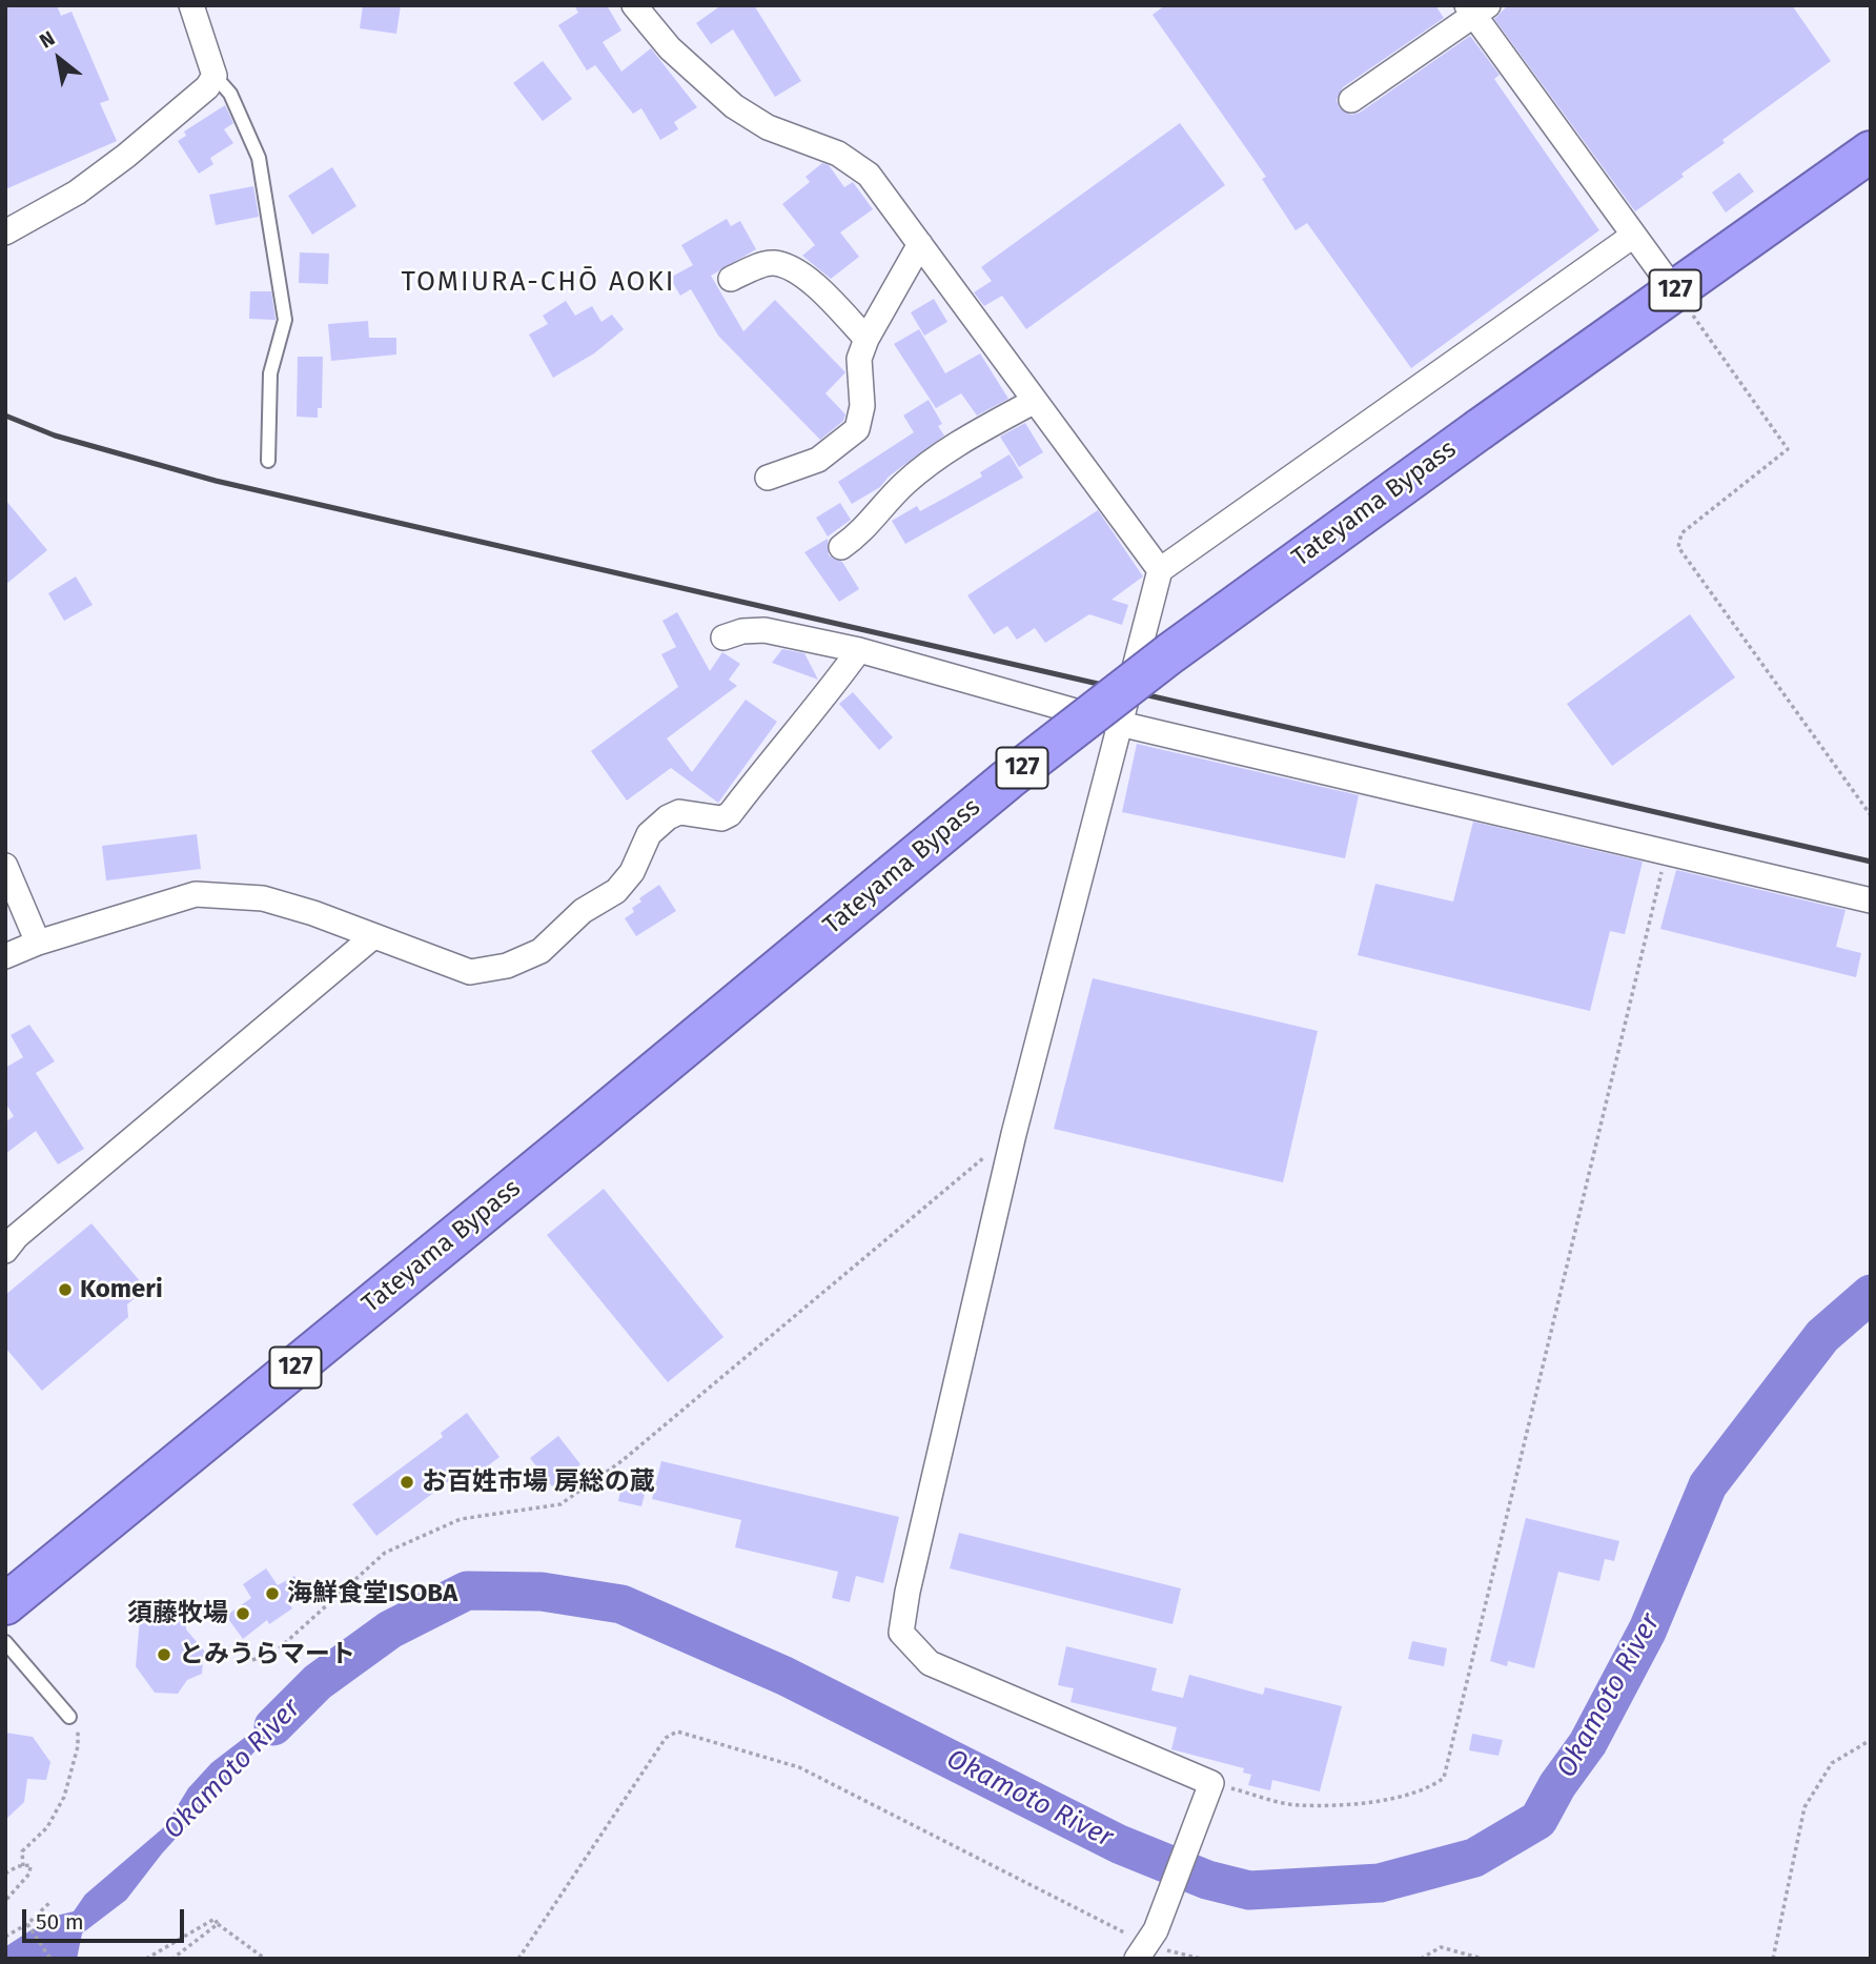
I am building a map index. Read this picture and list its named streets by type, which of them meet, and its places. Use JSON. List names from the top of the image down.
{
  "streets": {
    "highway": ["127", "Tateyama Bypass"]
  },
  "districts": ["TOMIURA-CHŌ AOKI"],
  "water": ["Okamoto River"],
  "places": [
    "Komeri",
    "お百姓市場 房総の蔵",
    "海鮮食堂ISOBA",
    "須藤牧場",
    "とみうらマート"
  ],
  "scale_bar": "50 m",
  "north": "top left"
}
